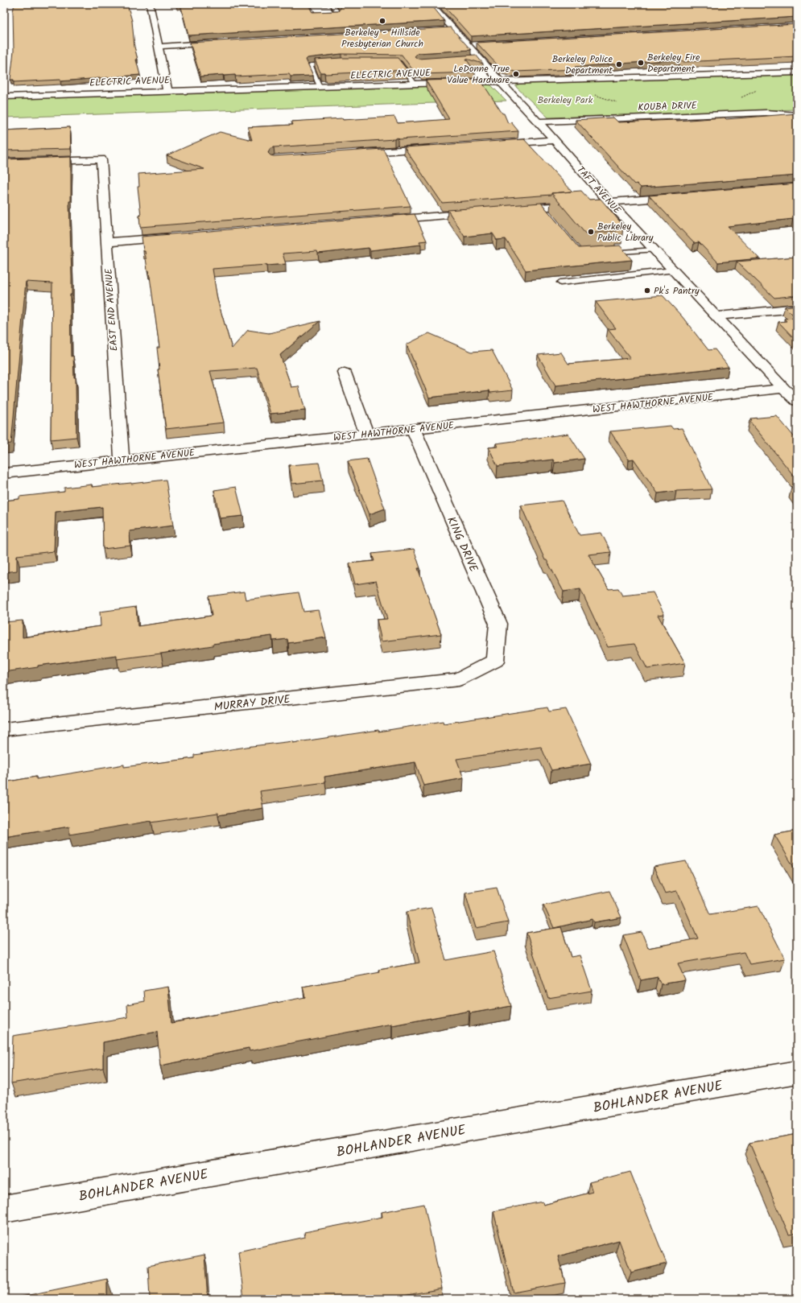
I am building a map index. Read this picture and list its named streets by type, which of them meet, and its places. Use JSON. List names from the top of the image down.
{
  "streets": {
    "street": [
      "ELECTRIC AVENUE",
      "KOUBA DRIVE",
      "TAFT AVENUE",
      "EAST END AVENUE",
      "WEST HAWTHORNE AVENUE",
      "KING DRIVE",
      "MURRAY DRIVE",
      "BOHLANDER AVENUE"
    ]
  },
  "crossings": [
    ["ELECTRIC AVENUE", "TAFT AVENUE"],
    ["KOUBA DRIVE", "TAFT AVENUE"],
    ["TAFT AVENUE", "WEST HAWTHORNE AVENUE"],
    ["EAST END AVENUE", "WEST HAWTHORNE AVENUE"],
    ["WEST HAWTHORNE AVENUE", "KING DRIVE"],
    ["KING DRIVE", "MURRAY DRIVE"]
  ],
  "parks": ["Berkeley Park"],
  "places": [
    "Berkeley - Hillside Presbyterian Church",
    "Berkeley Fire Department",
    "Berkeley Police Department",
    "LeDonne True Value Hardware",
    "Berkeley Public Library",
    "Pk's Pantry"
  ]
}
